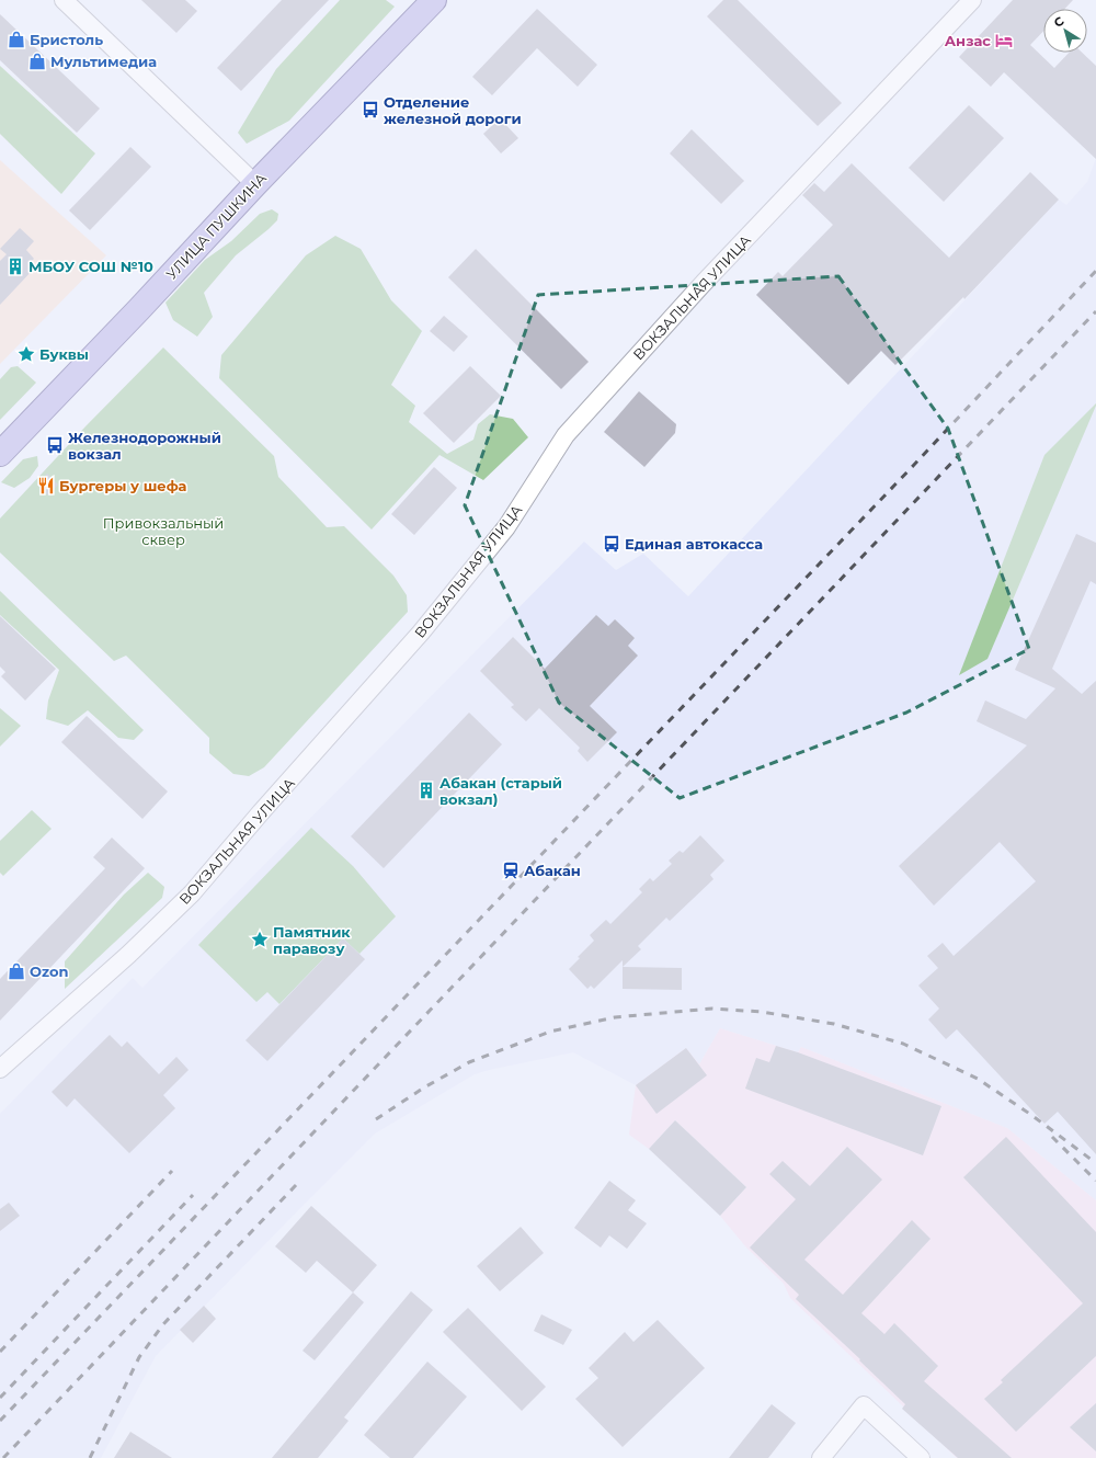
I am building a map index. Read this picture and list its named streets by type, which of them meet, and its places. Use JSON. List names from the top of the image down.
{
  "streets": {
    "main road": ["УЛИЦА ПУШКИНА"],
    "street": ["ВОКЗАЛЬНАЯ УЛИЦА"]
  },
  "parks": ["Привокзальный сквер"],
  "places": {
    "shop": ["Бристоль", "Мультимедиа", "Ozon"],
    "hotel": ["Анзас"],
    "bus stop": ["Отделение железной дороги", "Железнодорожный вокзал", "Единая автокасса"],
    "building": ["МБОУ СОШ №10", "Абакан (старый вокзал)"],
    "place": ["Буквы", "Памятник паравозу"],
    "restaurant": ["Бургеры у шефа"],
    "station": ["Абакан"]
  },
  "north": "top left"
}
